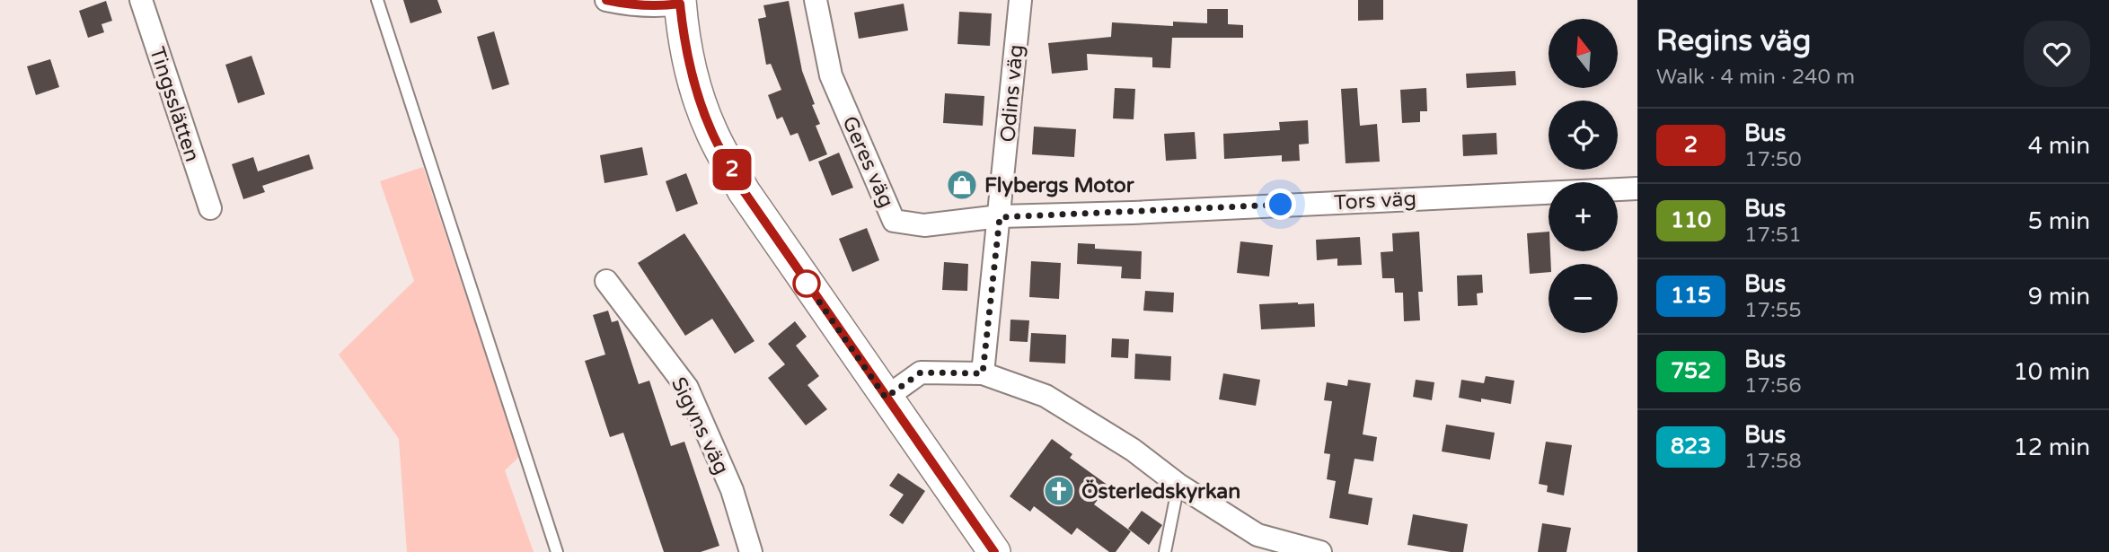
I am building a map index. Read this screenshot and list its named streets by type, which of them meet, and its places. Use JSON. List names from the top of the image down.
{
  "streets": {
    "street": [
      "Odins väg",
      "Tingsslätten",
      "Geres väg",
      "Tors väg",
      "Sigyns väg"
    ]
  },
  "crossings": [
    ["Odins väg", "Geres väg"],
    ["Odins väg", "Tors väg"],
    ["Geres väg", "Tors väg"]
  ],
  "places": {
    "shop": ["Flybergs Motor"],
    "church": ["Österledskyrkan"]
  },
  "lines": ["bus line 2"],
  "north": "top",
  "page": {
    "on_map": "2",
    "heading": ["Regins väg", "Walk · 4 min · 240 m"],
    "map_buttons": ["+", "−"],
    "list": [
      {
        "mark": "2",
        "name": "Bus",
        "note": "17:50",
        "value": "4 min"
      },
      {
        "mark": "110",
        "name": "Bus",
        "note": "17:51",
        "value": "5 min"
      },
      {
        "mark": "115",
        "name": "Bus",
        "note": "17:55",
        "value": "9 min"
      },
      {
        "mark": "752",
        "name": "Bus",
        "note": "17:56",
        "value": "10 min"
      },
      {
        "mark": "823",
        "name": "Bus",
        "note": "17:58",
        "value": "12 min"
      }
    ]
  }
}
